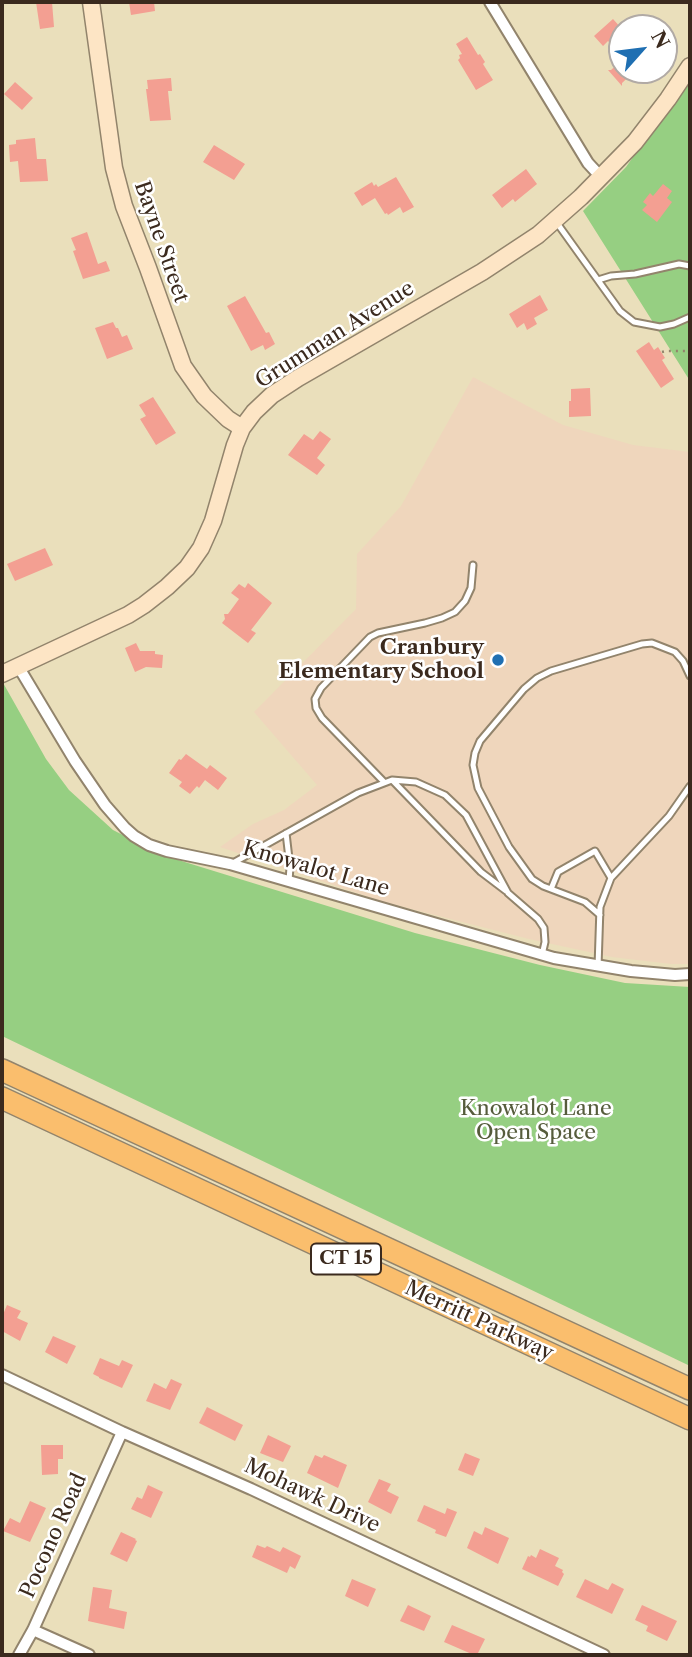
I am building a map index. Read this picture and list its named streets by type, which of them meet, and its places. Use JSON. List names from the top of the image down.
{
  "streets": {
    "highway": ["CT 15", "Merritt Parkway"],
    "street": [
      "Bayne Street",
      "Grumman Avenue",
      "Knowalot Lane",
      "Mohawk Drive",
      "Pocono Road"
    ]
  },
  "crossings": [
    ["Bayne Street", "Grumman Avenue"],
    ["Grumman Avenue", "Knowalot Lane"],
    ["Mohawk Drive", "Pocono Road"]
  ],
  "parks": ["Knowalot Lane Open Space"],
  "places": ["Cranbury Elementary School"],
  "north": "top right"
}
